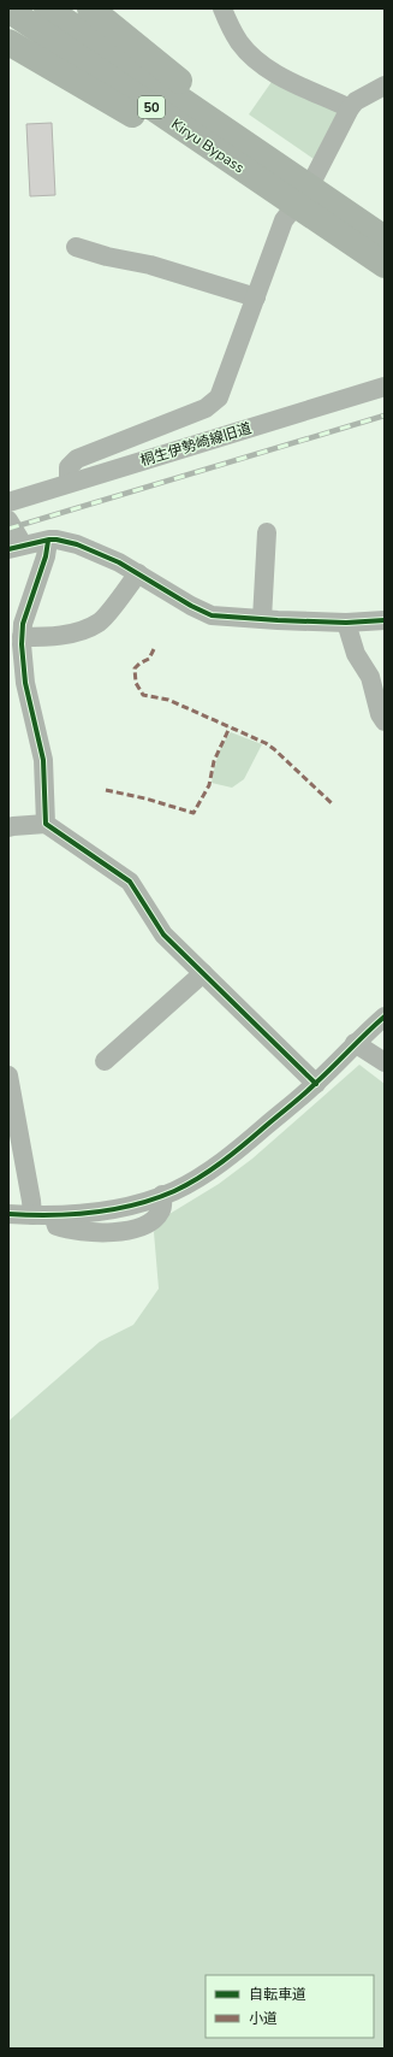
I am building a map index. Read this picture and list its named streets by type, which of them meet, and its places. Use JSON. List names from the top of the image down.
{
  "streets": {
    "highway": ["50", "Kiryu Bypass"],
    "street": ["桐生伊勢崎線旧道"]
  },
  "crossings": [
    ["50", "Kiryu Bypass"]
  ],
  "legend": ["自転車道", "小道"]
}
